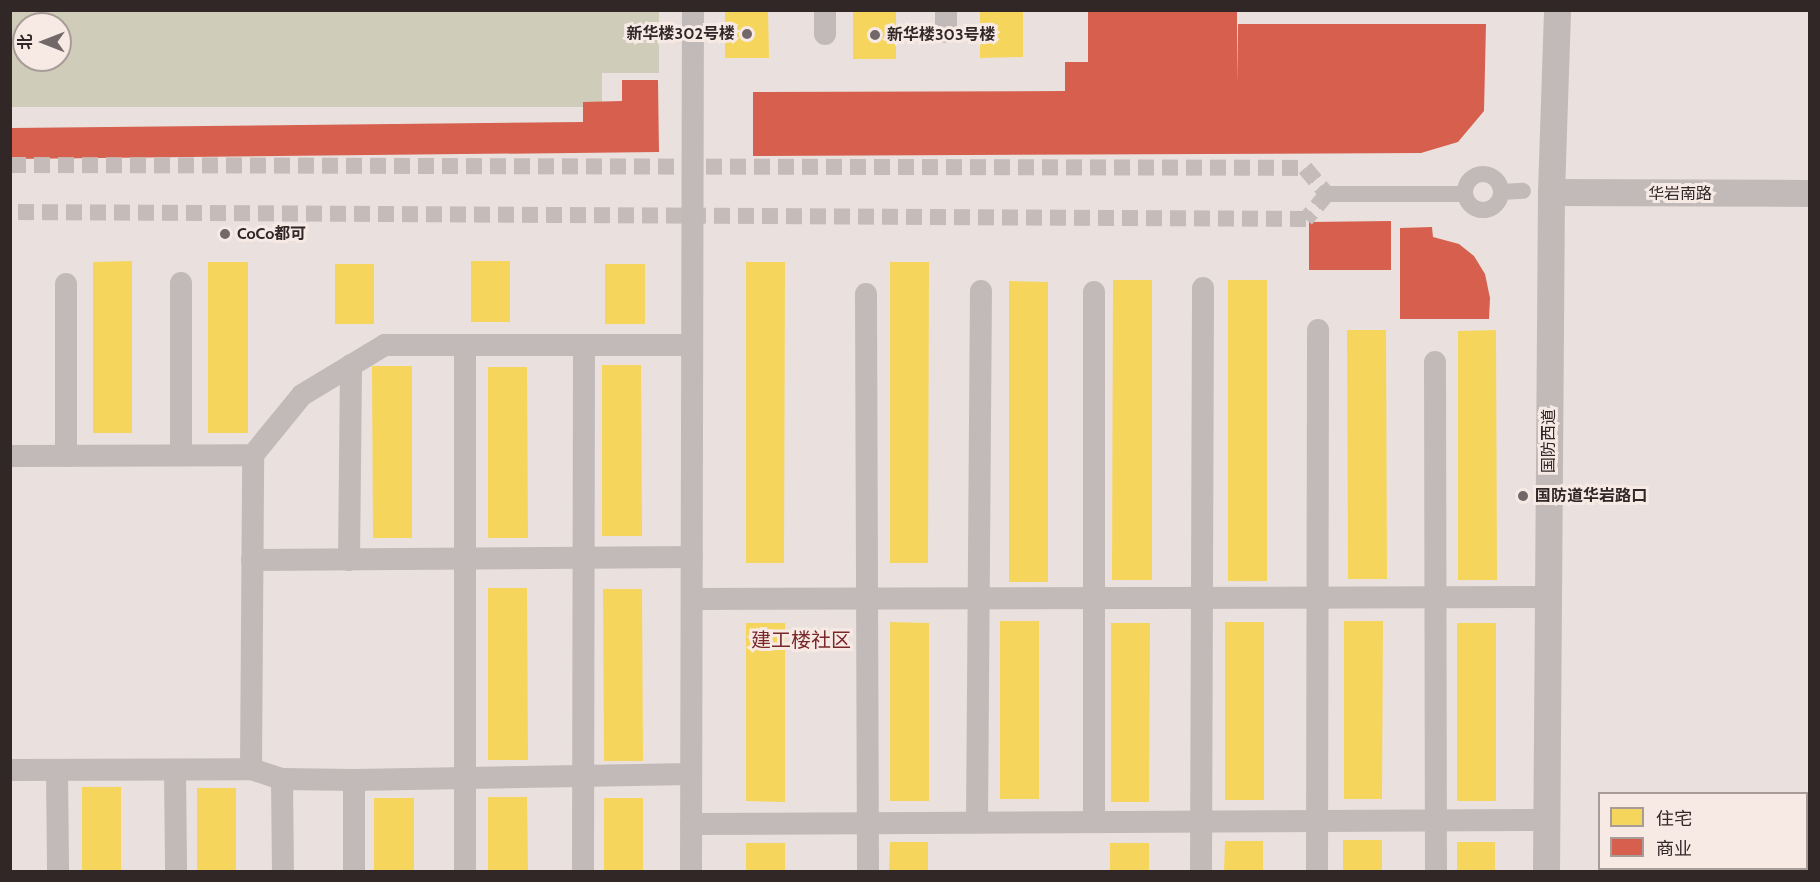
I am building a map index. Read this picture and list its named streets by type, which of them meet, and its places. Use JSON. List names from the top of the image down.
{
  "streets": {
    "street": ["华岩南路", "国防西道"]
  },
  "crossings": [
    ["华岩南路", "国防西道"]
  ],
  "districts": ["建工楼社区"],
  "places": [
    "新华楼302号楼",
    "新华楼303号楼",
    "CoCo都可",
    "国防道华岩路口"
  ],
  "legend": ["住宅", "商业"],
  "north": "left"
}
